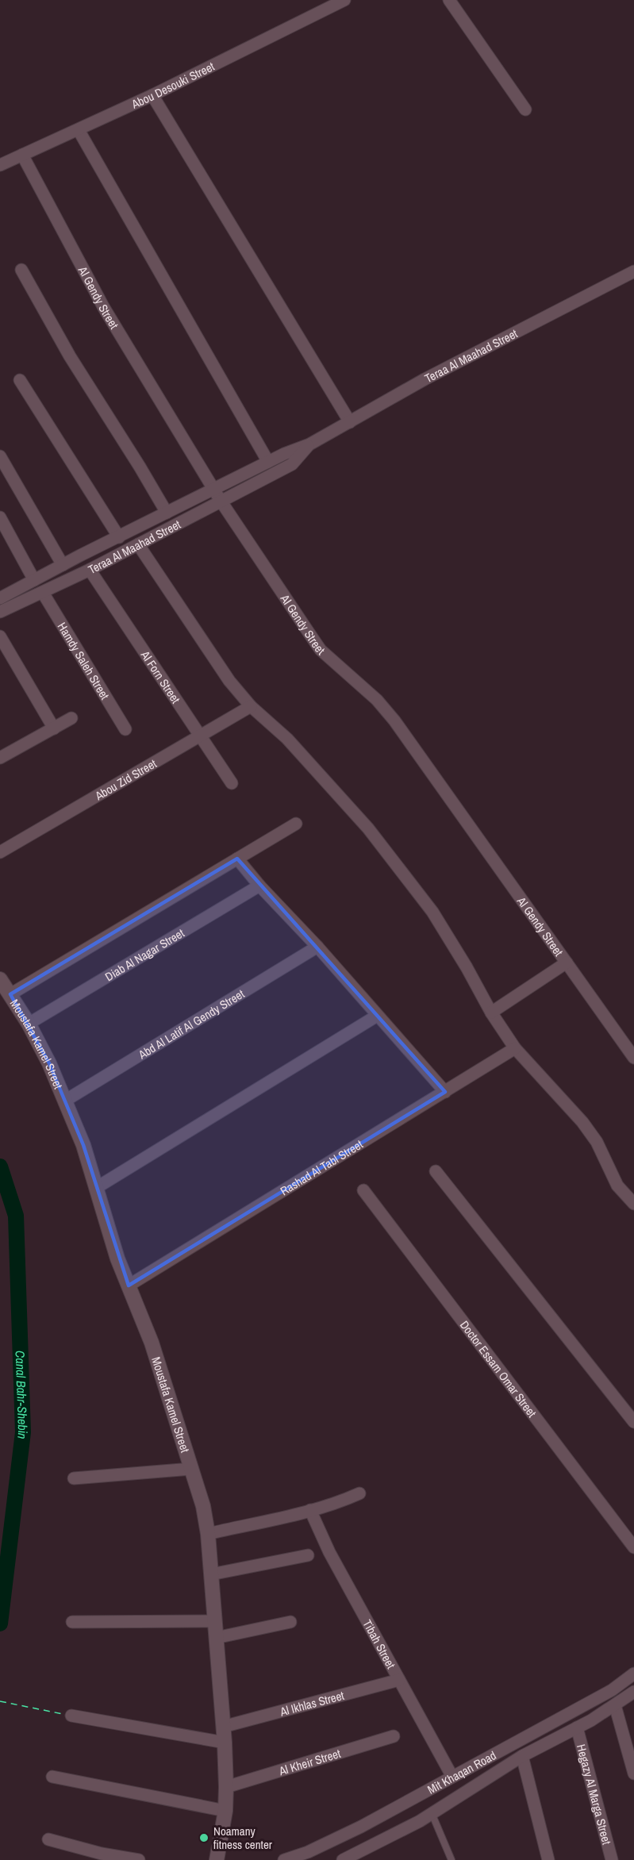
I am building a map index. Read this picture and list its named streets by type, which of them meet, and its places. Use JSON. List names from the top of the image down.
{
  "streets": {
    "main road": ["Moustafa Kamel Street"],
    "street": [
      "Abou Desouki Street",
      "Al Gendy Street",
      "Teraa Al Maahad Street",
      "Hamdy Saleh Street",
      "Al Forn Street",
      "Abou Zid Street",
      "Diab Al Nagar Street",
      "Abd Al Latif Al Gendy Street",
      "Rashad Al Tabl Street",
      "Doctor Essam Omar Street",
      "Tibah Street",
      "Al Ikhlas Street",
      "Al Kheir Street",
      "Mit Khaqan Road",
      "Hegazy Al Marga Street"
    ]
  },
  "crossings": [
    ["Abou Desouki Street", "Al Gendy Street"],
    ["Al Gendy Street", "Teraa Al Maahad Street"],
    ["Teraa Al Maahad Street", "Hamdy Saleh Street"],
    ["Teraa Al Maahad Street", "Al Forn Street"],
    ["Al Forn Street", "Abou Zid Street"],
    ["Diab Al Nagar Street", "Moustafa Kamel Street"],
    ["Abd Al Latif Al Gendy Street", "Moustafa Kamel Street"],
    ["Moustafa Kamel Street", "Rashad Al Tabl Street"],
    ["Moustafa Kamel Street", "Al Ikhlas Street"],
    ["Moustafa Kamel Street", "Al Kheir Street"],
    ["Tibah Street", "Al Ikhlas Street"],
    ["Tibah Street", "Mit Khaqan Road"],
    ["Mit Khaqan Road", "Hegazy Al Marga Street"]
  ],
  "water": ["Canal Bahr-Shebin"],
  "places": ["Noamany fitness center"]
}
